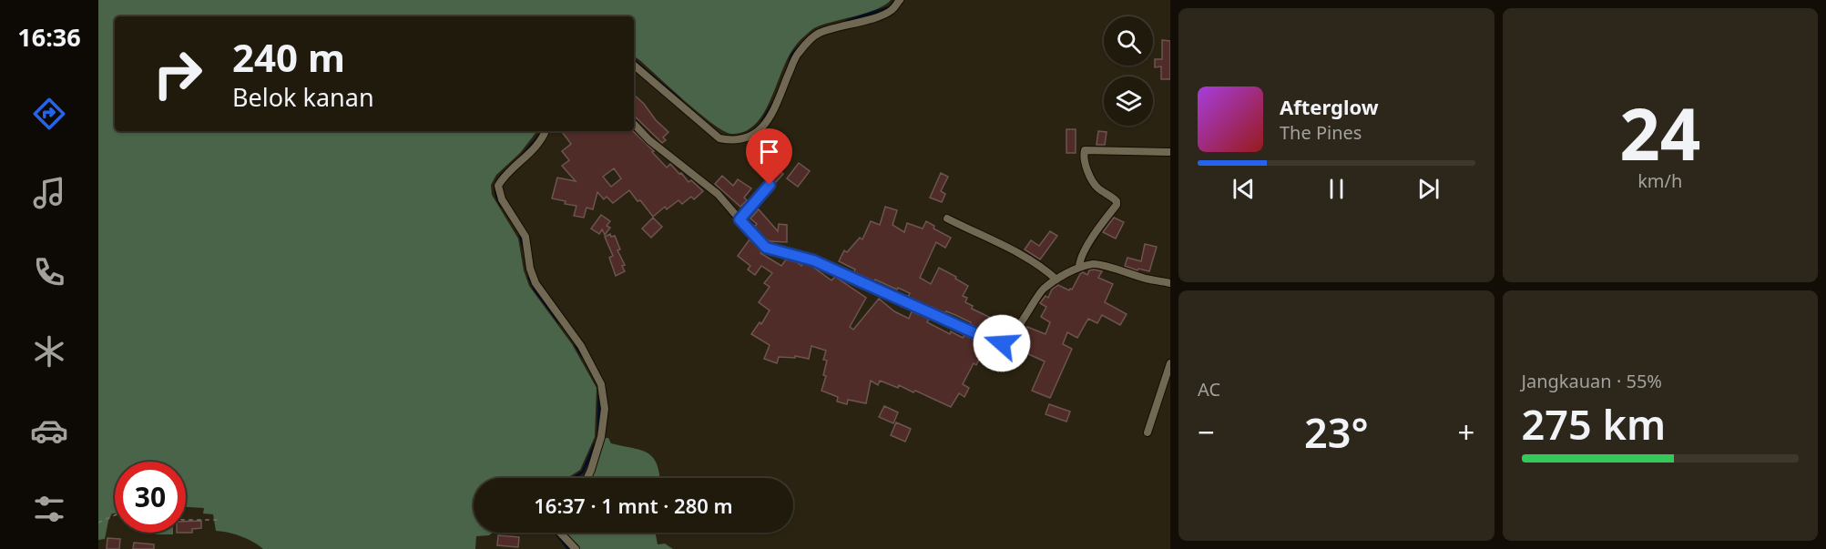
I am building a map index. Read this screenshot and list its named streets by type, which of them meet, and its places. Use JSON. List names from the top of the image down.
{
  "page": {
    "tabs": "16:36",
    "tile": [
      ["24", "km/h"],
      "AC",
      ["Jangkauan · 55%", "275 km"]
    ],
    "turn": ["240 m", "Belok kanan"],
    "song": ["Afterglow", "The Pines"],
    "heat": ["−", "23°", "+"],
    "limit": "30",
    "trip": "16:37 · 1 mnt · 280 m"
  }
}
